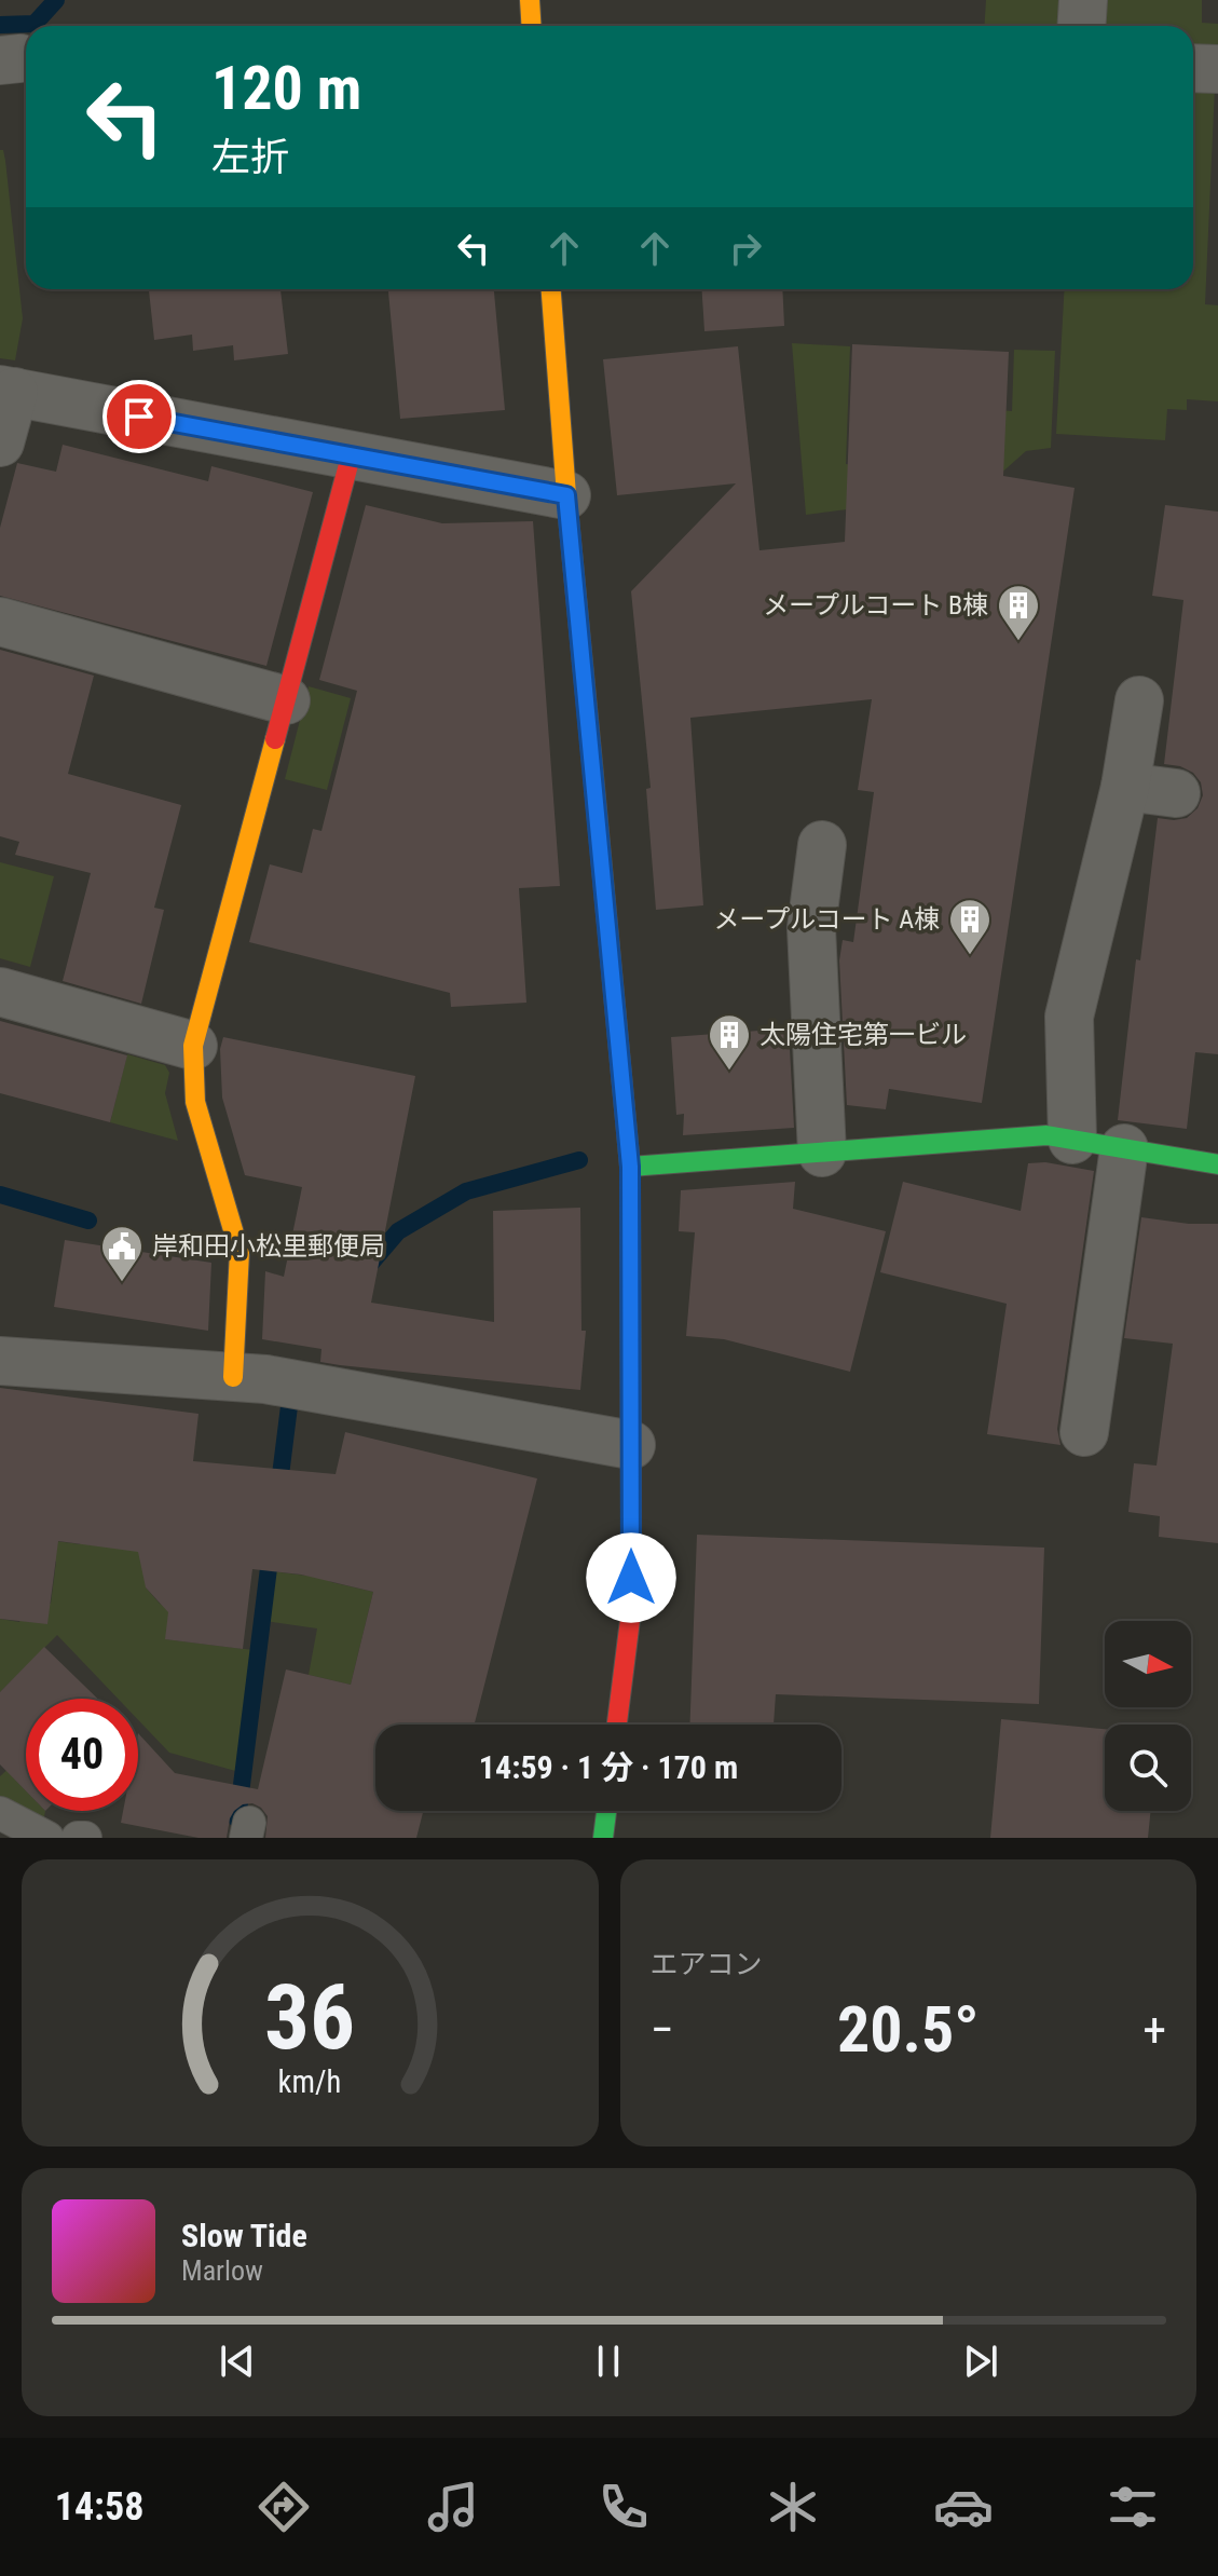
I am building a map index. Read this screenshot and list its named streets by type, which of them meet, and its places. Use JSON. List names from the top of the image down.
{
  "places": {
    "building": ["メープルコート B棟", "メープルコート A棟", "太陽住宅第一ビル"],
    "public building": ["岸和田小松里郵便局"]
  },
  "north": "right",
  "page": {
    "turn": ["120 m", "左折"],
    "limit": "40",
    "trip": "14:59 · 1 分 · 170 m",
    "tile": "エアコン",
    "heat": ["−", "20.5°", "+"],
    "song": ["Slow Tide", "Marlow"],
    "tabs": "14:58",
    "gauge": ["36", "km/h"]
  }
}
